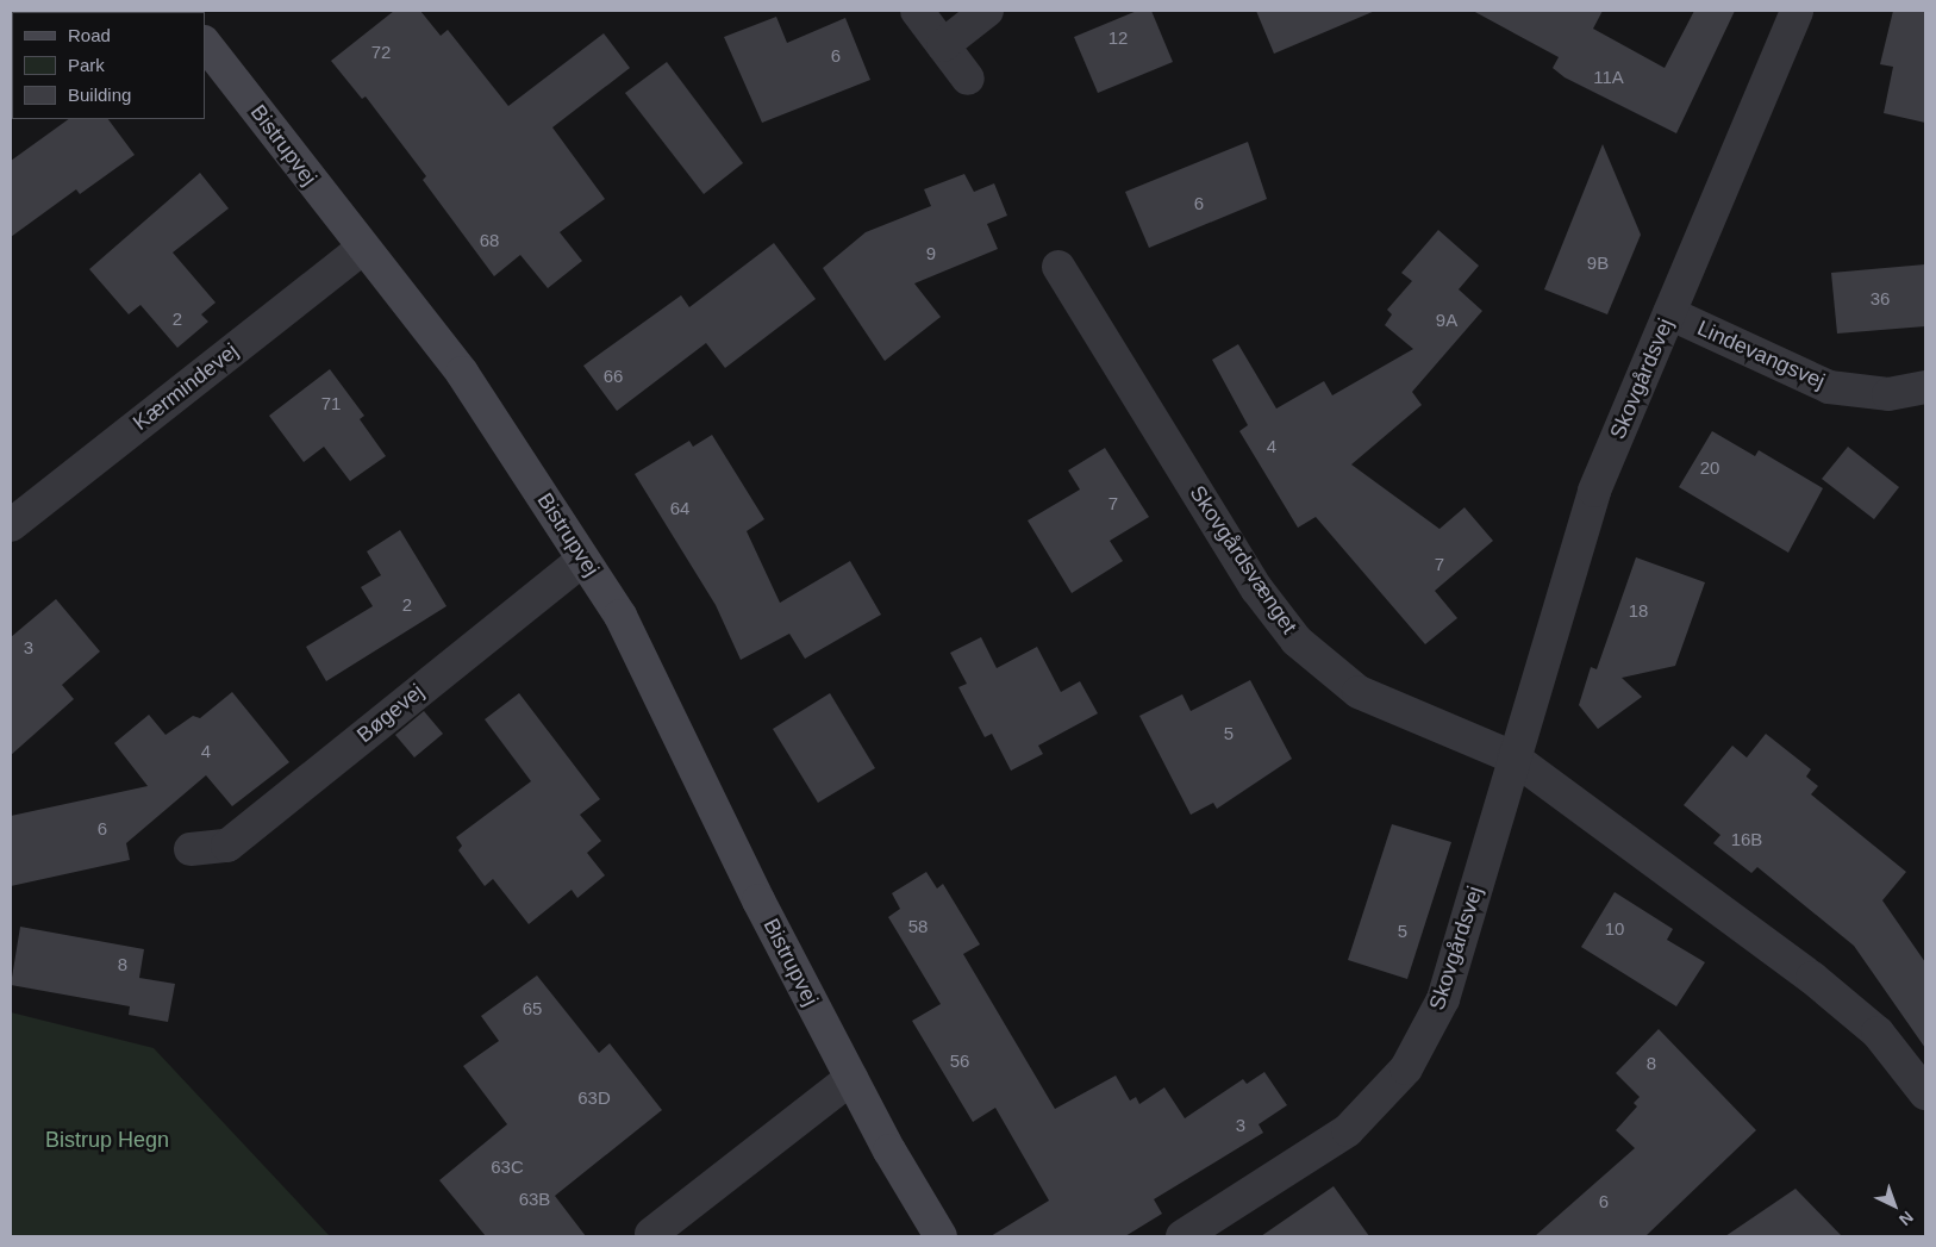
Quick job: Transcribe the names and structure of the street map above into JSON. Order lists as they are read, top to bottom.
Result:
{
  "streets": {
    "main road": ["Bistrupvej"],
    "street": [
      "Lindevangsvej",
      "Skovgårdsvej",
      "Kærmindevej",
      "Skovgårdsvænget",
      "Bøgevej"
    ]
  },
  "crossings": [
    ["Bistrupvej", "Kærmindevej"],
    ["Bistrupvej", "Bøgevej"],
    ["Lindevangsvej", "Skovgårdsvej"],
    ["Skovgårdsvej", "Skovgårdsvænget"]
  ],
  "parks": ["Bistrup Hegn"],
  "house_numbers": [
    "12",
    "72",
    "6",
    "11A",
    "6",
    "68",
    "9",
    "9B",
    "36",
    "2",
    "9A",
    "66",
    "71",
    "4",
    "20",
    "7",
    "64",
    "7",
    "2",
    "18",
    "3",
    "5",
    "4",
    "6",
    "16B",
    "58",
    "10",
    "5",
    "8",
    "65",
    "56",
    "8",
    "63D",
    "3",
    "63C",
    "63B",
    "6"
  ],
  "legend": ["Road", "Park", "Building"],
  "north": "bottom right"
}
